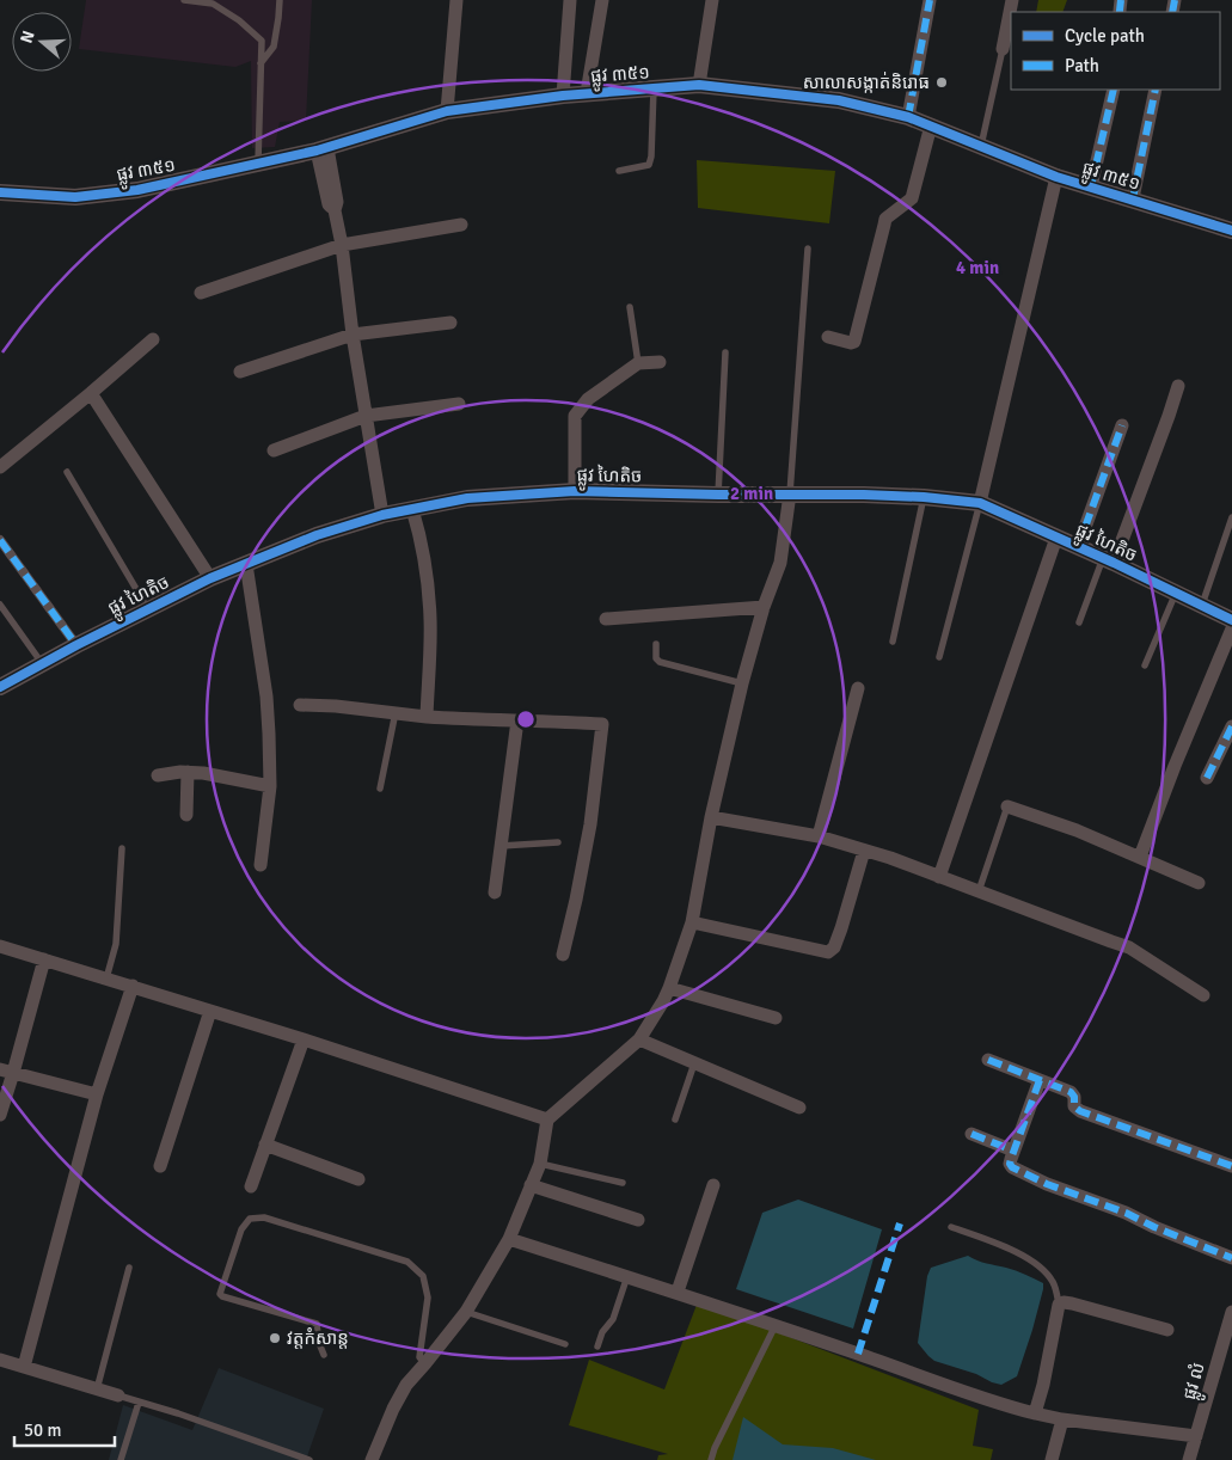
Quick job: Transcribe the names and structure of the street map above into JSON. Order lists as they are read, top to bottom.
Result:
{
  "streets": {
    "street": ["ផ្លូវ ៣៥១", "ផ្លូវ ហៃតិច", "ផ្លូវ លំ"]
  },
  "places": ["សាលាសង្កាត់និរោធ", "វត្តកំសាន្ត"],
  "legend": ["Cycle path", "Path"],
  "scale_bar": "50 m",
  "north": "left",
  "rings": ["4 min", "2 min"]
}
